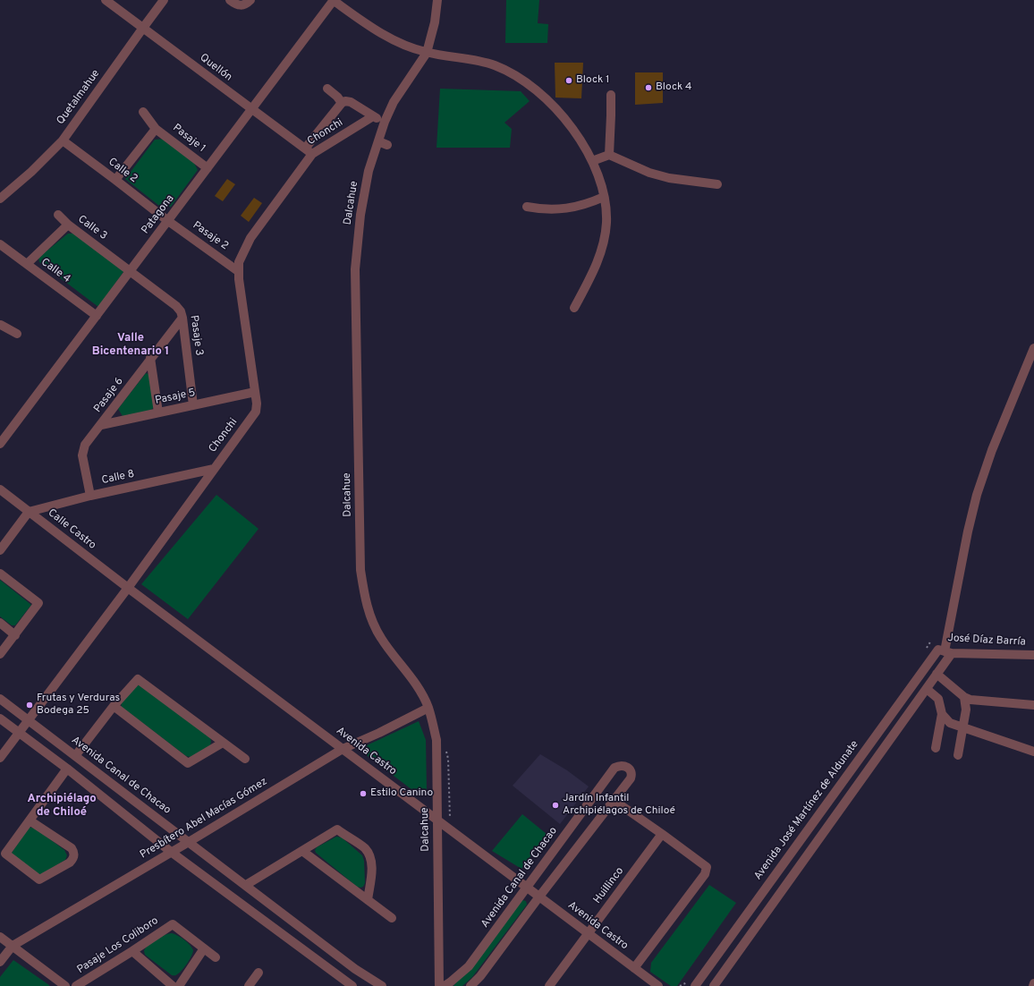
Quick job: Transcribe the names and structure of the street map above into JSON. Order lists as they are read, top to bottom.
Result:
{
  "streets": {
    "street": [
      "Quellón",
      "Quetalmahue",
      "Chonchi",
      "Pasaje 1",
      "Calle 2",
      "Dalcahue",
      "Patagona",
      "Calle 3",
      "Pasaje 2",
      "Calle 4",
      "Pasaje 3",
      "Pasaje 6",
      "Pasaje 5",
      "Calle 8",
      "Calle Castro",
      "José Díaz Barría",
      "Avenida Castro",
      "Avenida Canal de Chacao",
      "Avenida José Martínez de Aldunate",
      "Presbítero Abel Macías Gómez",
      "Huillinco",
      "Pasaje Los Coliboro"
    ]
  },
  "crossings": [
    ["Quellón", "Quetalmahue"],
    ["Quellón", "Chonchi"],
    ["Quellón", "Patagona"],
    ["Quetalmahue", "Calle 2"],
    ["Chonchi", "Pasaje 2"],
    ["Chonchi", "Pasaje 5"],
    ["Chonchi", "Calle 8"],
    ["Chonchi", "Calle Castro"],
    ["Chonchi", "Avenida Castro"],
    ["Chonchi", "Avenida Canal de Chacao"],
    ["Pasaje 1", "Calle 2"],
    ["Pasaje 1", "Patagona"],
    ["Calle 2", "Patagona"],
    ["Calle 2", "Pasaje 2"],
    ["Dalcahue", "Avenida Castro"],
    ["Dalcahue", "Presbítero Abel Macías Gómez"],
    ["Patagona", "Calle 3"],
    ["Patagona", "Pasaje 2"],
    ["Patagona", "Calle 4"],
    ["Patagona", "Pasaje 3"],
    ["Calle 3", "Calle 4"],
    ["Calle 3", "Pasaje 3"],
    ["Pasaje 3", "Pasaje 6"],
    ["Pasaje 3", "Pasaje 5"],
    ["Pasaje 6", "Pasaje 5"],
    ["Pasaje 6", "Calle 8"],
    ["Calle 8", "Calle Castro"],
    ["Calle Castro", "Avenida Castro"],
    ["José Díaz Barría", "Avenida José Martínez de Aldunate"],
    ["Avenida Castro", "Avenida Canal de Chacao"],
    ["Avenida Castro", "Presbítero Abel Macías Gómez"],
    ["Avenida Castro", "Huillinco"],
    ["Avenida Canal de Chacao", "Presbítero Abel Macías Gómez"]
  ],
  "districts": ["Valle Bicentenario 1", "Archipiélago de Chiloé"],
  "places": [
    "Block 1",
    "Block 4",
    "Frutas y Verduras Bodega 25",
    "Estilo Canino",
    "Jardín Infantil Archipiélagos de Chiloé"
  ]
}
